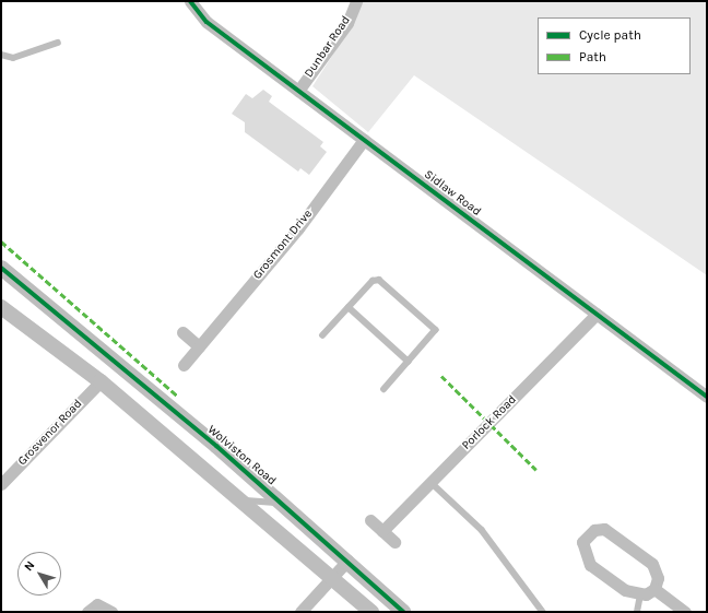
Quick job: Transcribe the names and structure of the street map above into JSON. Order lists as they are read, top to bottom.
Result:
{
  "streets": {
    "street": [
      "Dunbar Road",
      "Sidlaw Road",
      "Grosmont Drive",
      "Porlock Road",
      "Grosvenor Road",
      "Wolviston Road"
    ]
  },
  "crossings": [
    ["Dunbar Road", "Sidlaw Road"],
    ["Sidlaw Road", "Grosmont Drive"],
    ["Sidlaw Road", "Porlock Road"]
  ],
  "legend": ["Cycle path", "Path"],
  "north": "top left"
}
